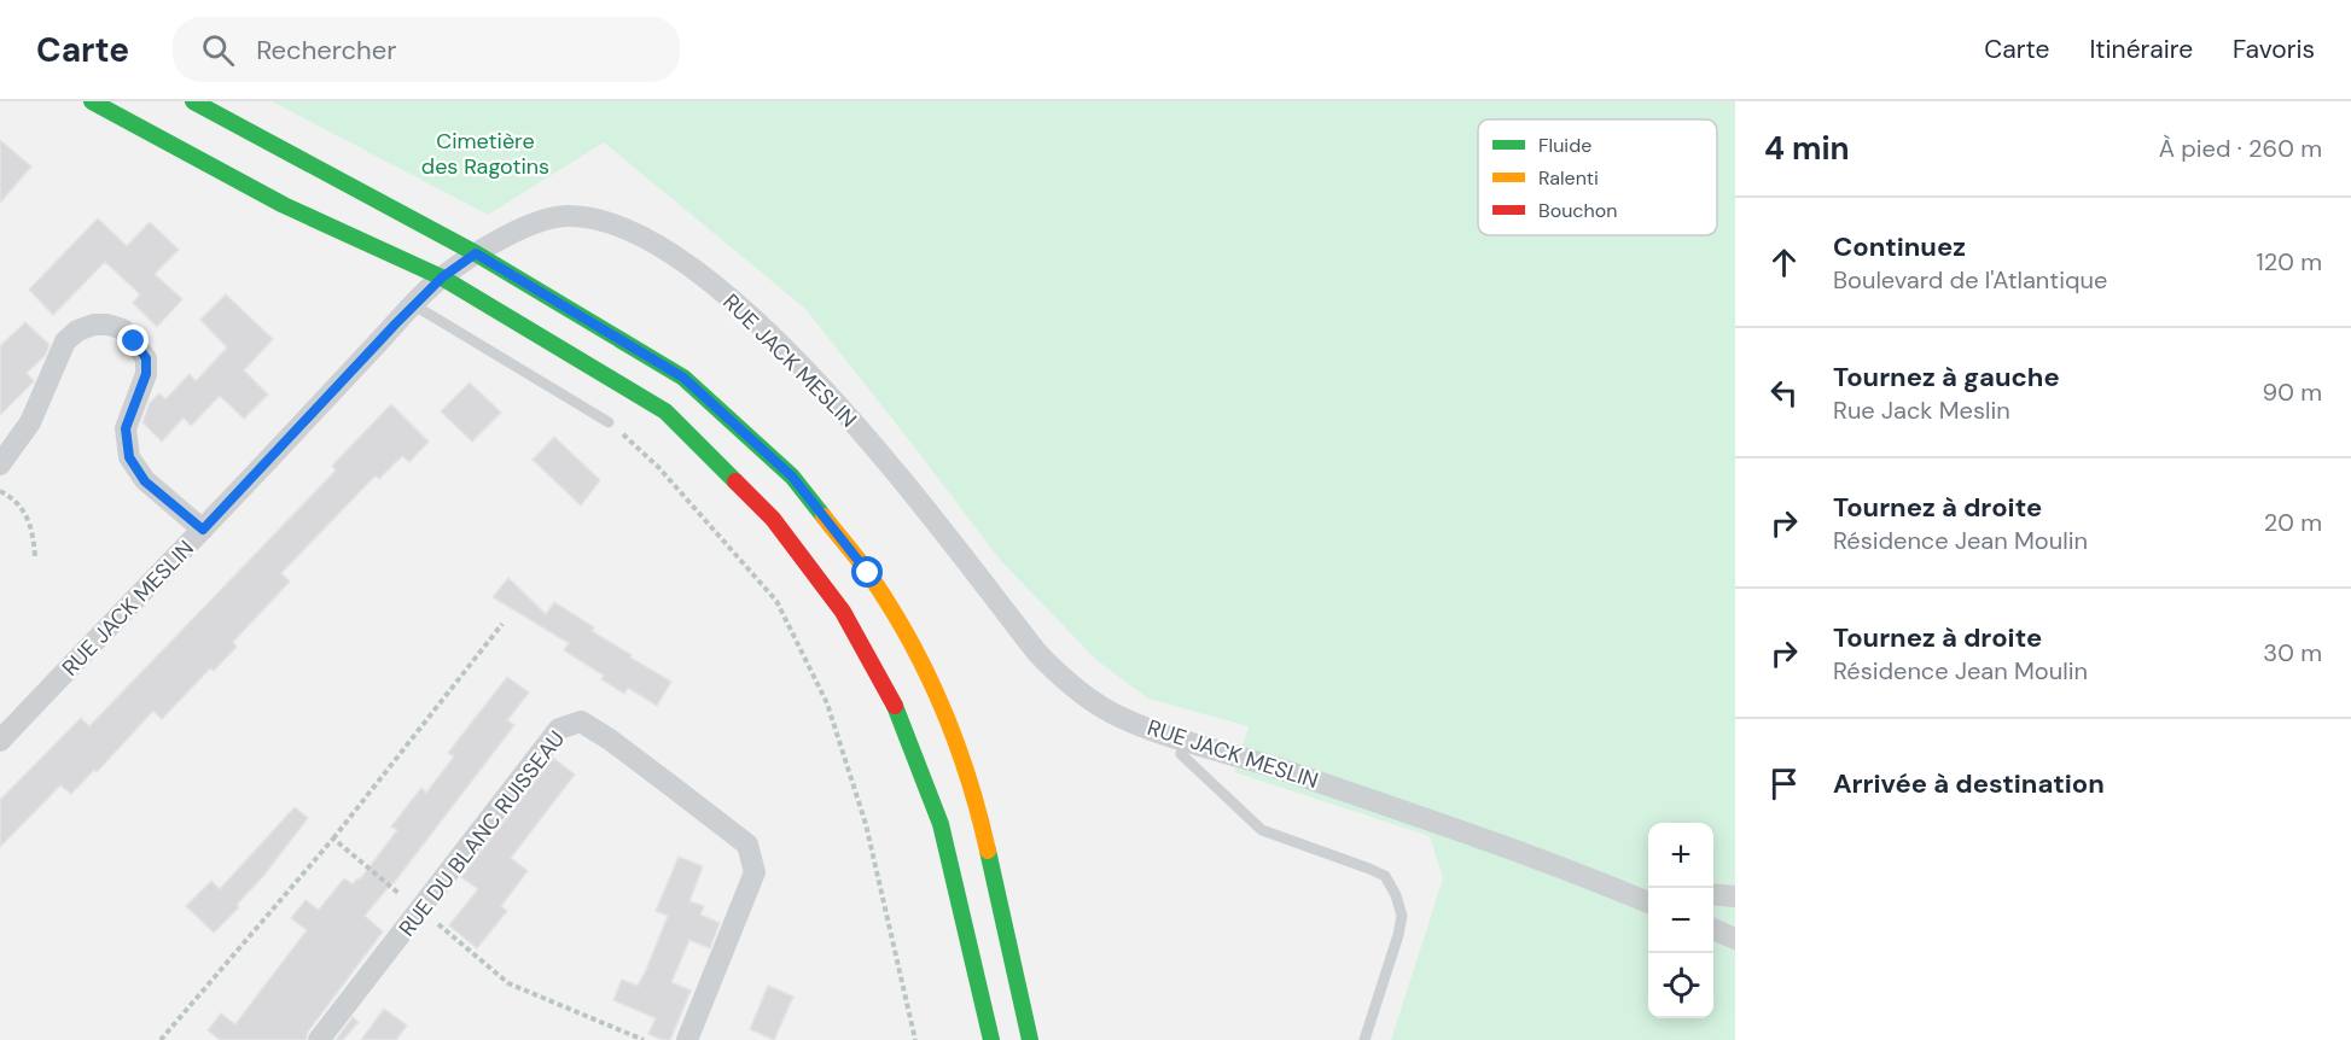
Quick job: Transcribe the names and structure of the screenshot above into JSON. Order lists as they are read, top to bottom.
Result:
{
  "streets": {
    "street": ["RUE JACK MESLIN", "RUE DU BLANC RUISSEAU"]
  },
  "parks": ["Cimetière des Ragotins"],
  "legend": ["Fluide", "Ralenti", "Bouchon"],
  "page": {
    "header": "Carte",
    "search": "Rechercher",
    "nav": ["Carte", "Itinéraire", "Favoris"],
    "heading": ["4 min", "À pied · 260 m"],
    "list": [
      ["Continuez", "Boulevard de l'Atlantique", "120 m"],
      ["Tournez à gauche", "Rue Jack Meslin", "90 m"],
      ["Tournez à droite", "Résidence Jean Moulin", "20 m"],
      ["Tournez à droite", "Résidence Jean Moulin", "30 m"],
      "Arrivée à destination"
    ],
    "map_buttons": ["+", "−"]
  }
}
